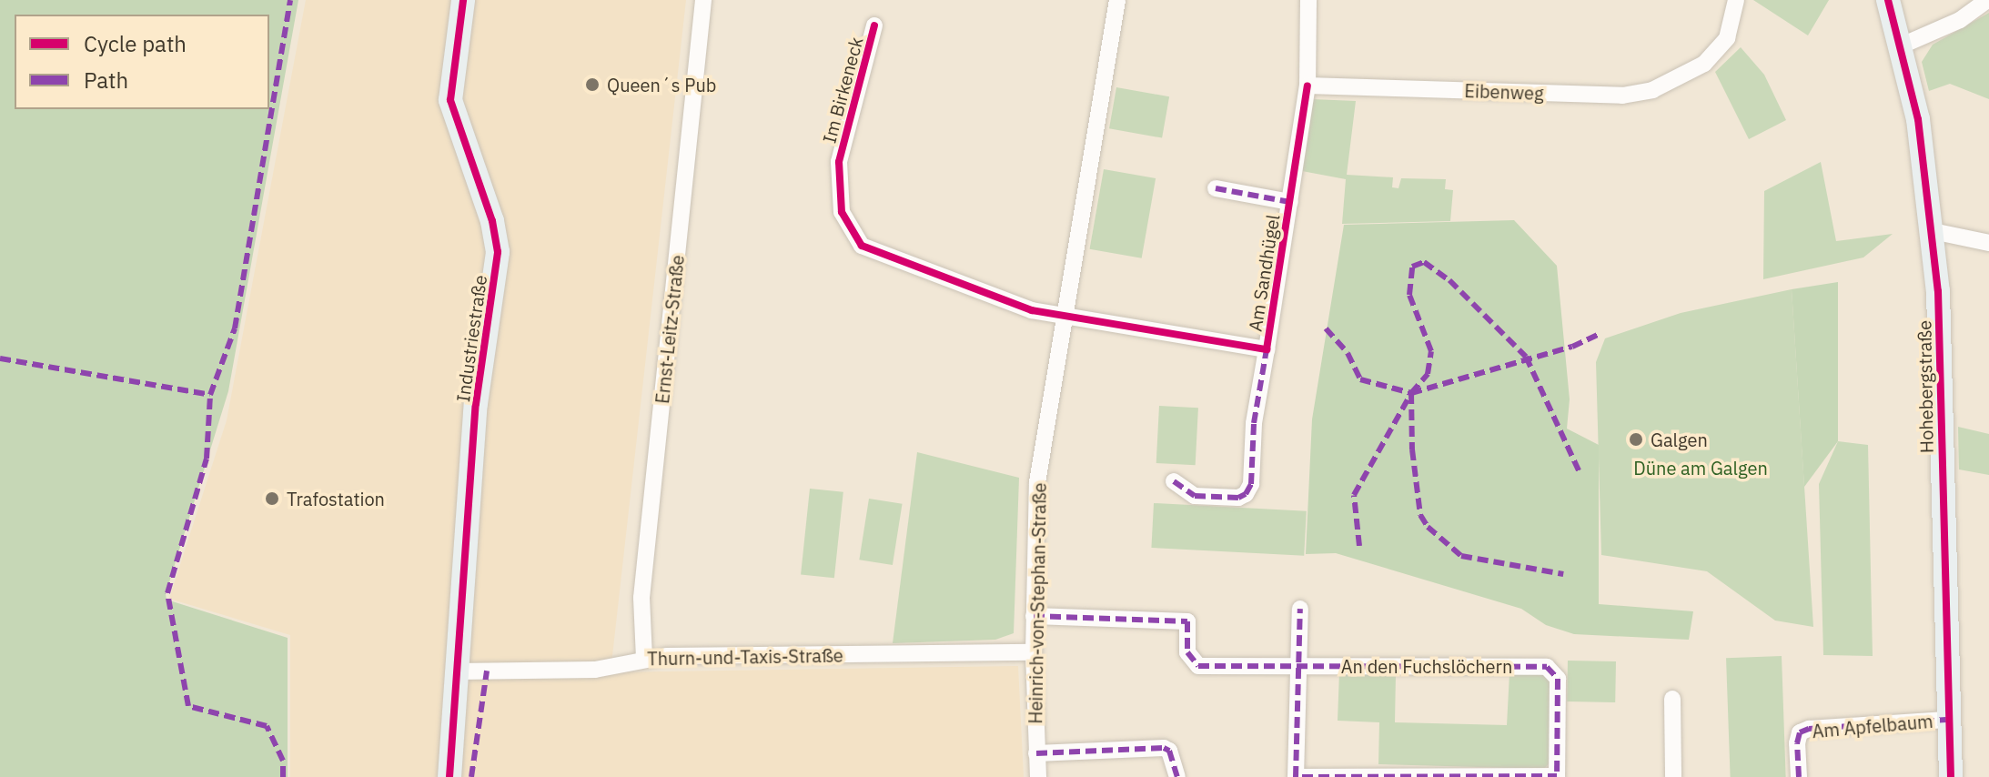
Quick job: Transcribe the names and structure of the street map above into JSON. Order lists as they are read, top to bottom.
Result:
{
  "streets": {
    "street": [
      "Im Birkeneck",
      "Eibenweg",
      "Am Sandhügel",
      "Ernst-Leitz-Straße",
      "Industriestraße",
      "Hohebergstraße",
      "Heinrich-von-Stephan-Straße",
      "Thurn-und-Taxis-Straße",
      "An den Fuchslöchern",
      "Am Apfelbaum"
    ]
  },
  "crossings": [
    ["Im Birkeneck", "Am Sandhügel"],
    ["Im Birkeneck", "Heinrich-von-Stephan-Straße"],
    ["Eibenweg", "Am Sandhügel"],
    ["Am Sandhügel", "Heinrich-von-Stephan-Straße"],
    ["Ernst-Leitz-Straße", "Thurn-und-Taxis-Straße"],
    ["Industriestraße", "Thurn-und-Taxis-Straße"],
    ["Hohebergstraße", "Am Apfelbaum"],
    ["Heinrich-von-Stephan-Straße", "Thurn-und-Taxis-Straße"],
    ["Heinrich-von-Stephan-Straße", "An den Fuchslöchern"]
  ],
  "parks": ["Düne am Galgen"],
  "places": ["Queen´s Pub", "Galgen", "Trafostation"],
  "legend": ["Cycle path", "Path"]
}
